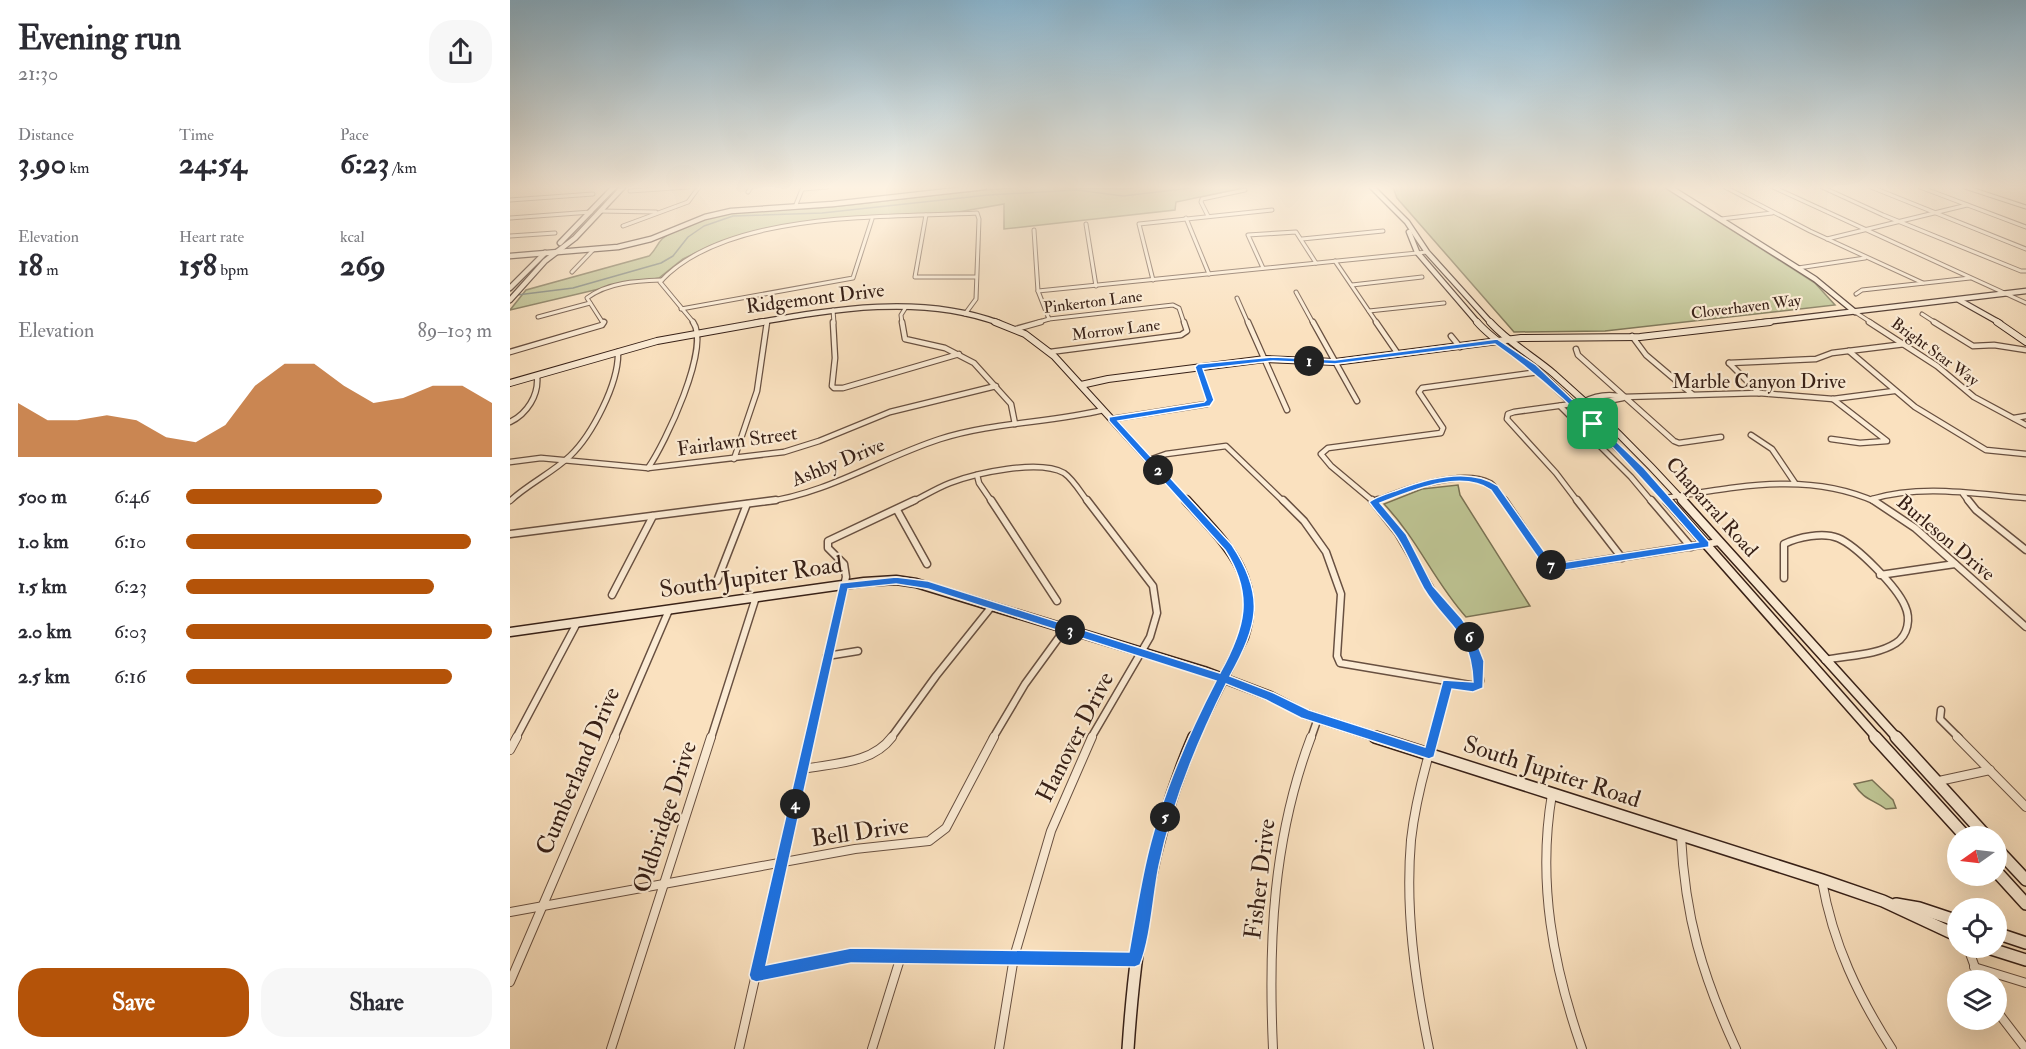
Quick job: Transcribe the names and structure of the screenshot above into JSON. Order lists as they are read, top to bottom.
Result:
{
  "streets": {
    "street": [
      "Ridgemont Drive",
      "Pinkerton Lane",
      "Cloverhaven Way",
      "Morrow Lane",
      "Bright Star Way",
      "Marble Canyon Drive",
      "Fairlawn Street",
      "Ashby Drive",
      "Chaparral Road",
      "Burleson Drive",
      "South Jupiter Road",
      "Hanover Drive",
      "Cumberland Drive",
      "Oldbridge Drive",
      "Bell Drive",
      "Fisher Drive"
    ]
  },
  "crossings": [
    ["Ridgemont Drive", "Pinkerton Lane"],
    ["Ridgemont Drive", "Cloverhaven Way"],
    ["Ridgemont Drive", "Morrow Lane"],
    ["Ridgemont Drive", "Ashby Drive"],
    ["Ridgemont Drive", "South Jupiter Road"],
    ["Pinkerton Lane", "Morrow Lane"],
    ["Cloverhaven Way", "Bright Star Way"],
    ["Cloverhaven Way", "Chaparral Road"],
    ["Marble Canyon Drive", "Chaparral Road"],
    ["Chaparral Road", "Burleson Drive"],
    ["South Jupiter Road", "Hanover Drive"],
    ["South Jupiter Road", "Cumberland Drive"],
    ["South Jupiter Road", "Oldbridge Drive"],
    ["South Jupiter Road", "Bell Drive"],
    ["South Jupiter Road", "Fisher Drive"],
    ["Cumberland Drive", "Bell Drive"],
    ["Oldbridge Drive", "Bell Drive"]
  ],
  "north": "left",
  "page": {
    "heading": ["Evening run", "21:30"],
    "stats": [
      ["Distance", "3.90 km"],
      ["Time", "24:54"],
      ["Pace", "6:23 /km"],
      ["Elevation", "18 m"],
      ["Heart rate", "158 bpm"],
      ["kcal", "269"]
    ],
    "chart": ["Elevation", "89–103 m"],
    "pins": [
      "1",
      "2",
      "7",
      "3",
      "6",
      "4",
      "5"
    ],
    "list": [
      {
        "name": "500 m",
        "note": "6:46"
      },
      {
        "name": "1.0 km",
        "note": "6:10"
      },
      {
        "name": "1.5 km",
        "note": "6:23"
      },
      {
        "name": "2.0 km",
        "note": "6:03"
      },
      {
        "name": "2.5 km",
        "note": "6:16"
      }
    ],
    "buttons": ["Save", "Share"]
  }
}
